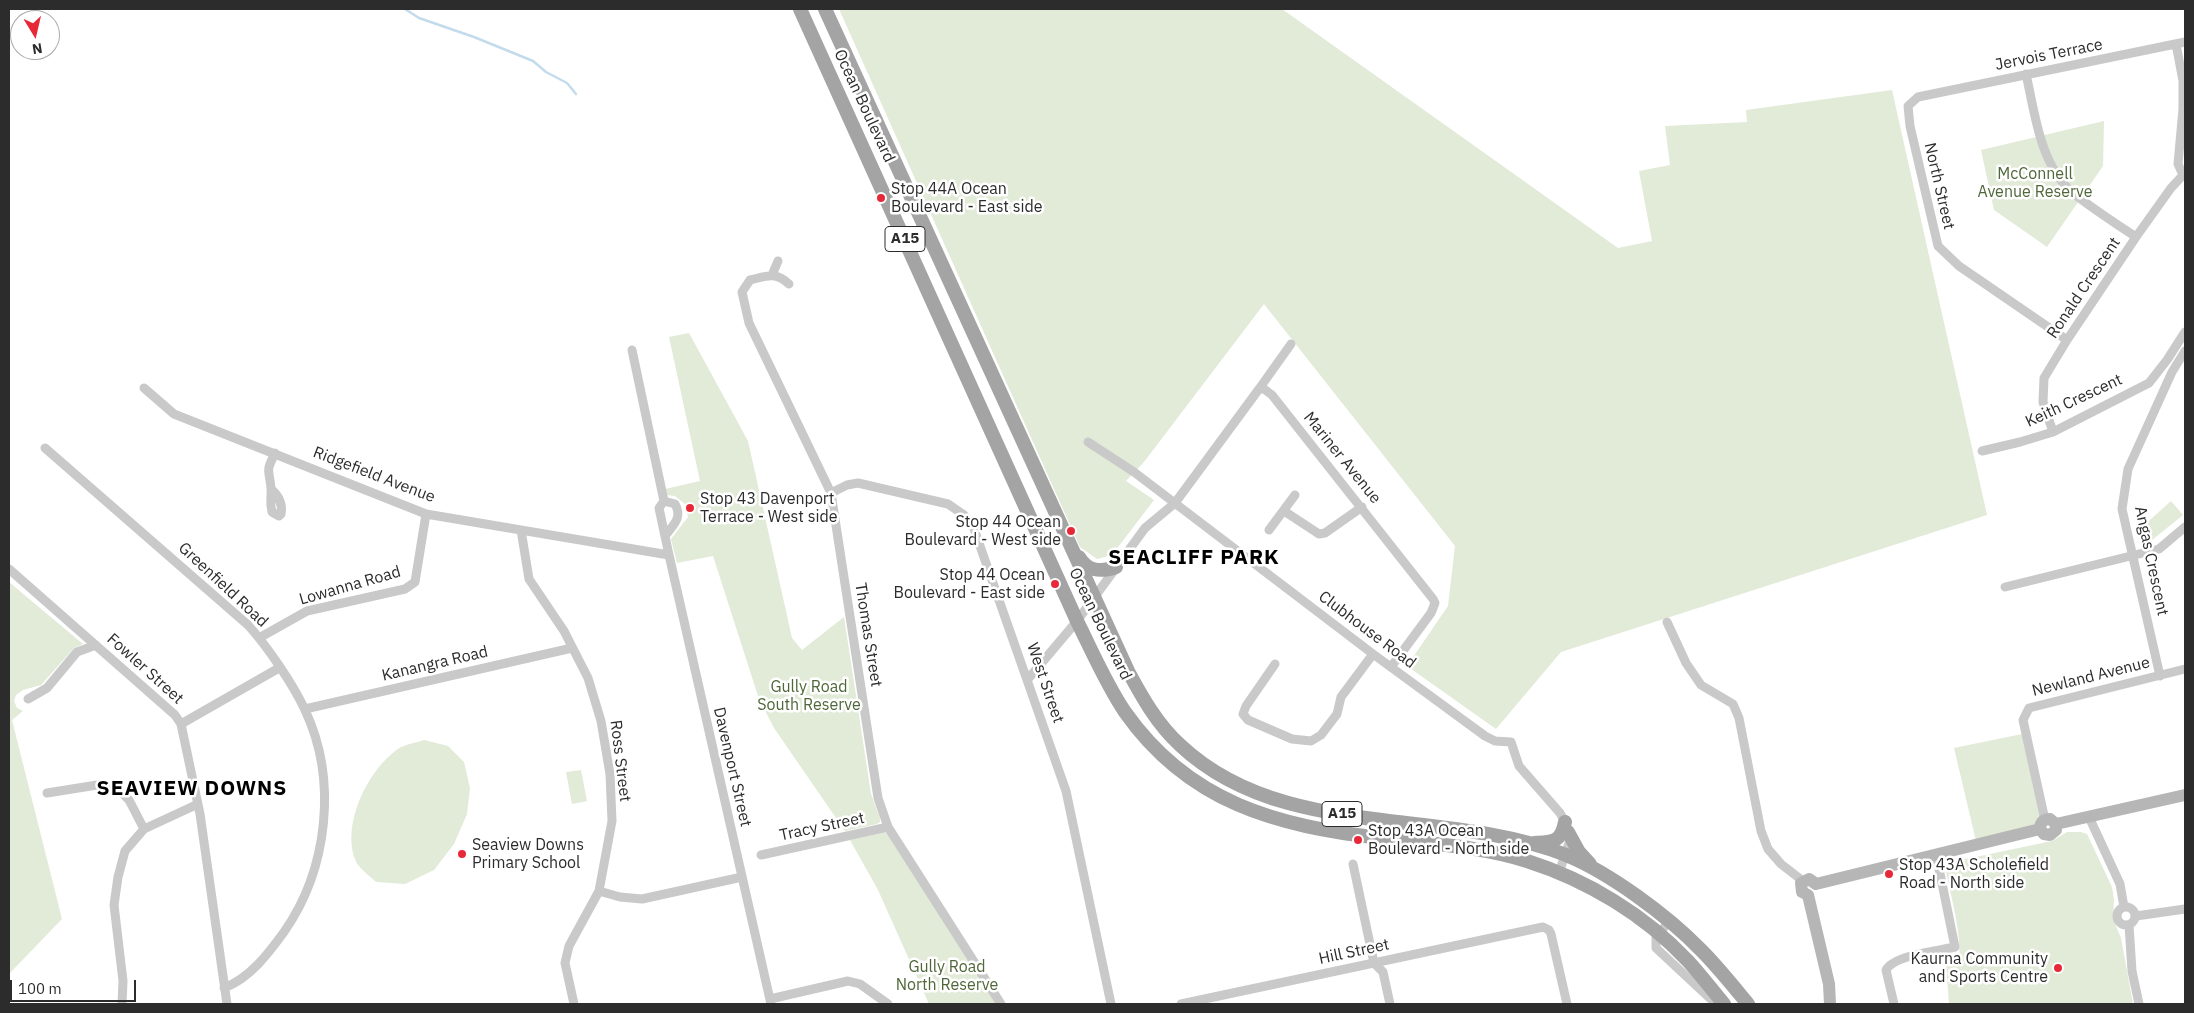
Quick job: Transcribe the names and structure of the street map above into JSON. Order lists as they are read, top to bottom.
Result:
{
  "streets": {
    "main road": ["Ocean Boulevard", "A15"],
    "street": [
      "Jervois Terrace",
      "North Street",
      "Ronald Crescent",
      "Keith Crescent",
      "Mariner Avenue",
      "Ridgefield Avenue",
      "Angas Crescent",
      "Greenfield Road",
      "Lowanna Road",
      "Clubhouse Road",
      "Thomas Street",
      "Kanangra Road",
      "Fowler Street",
      "Newland Avenue",
      "West Street",
      "Ross Street",
      "Davenport Street",
      "Tracy Street",
      "Hill Street"
    ]
  },
  "crossings": [
    ["Jervois Terrace", "North Street"],
    ["North Street", "Ronald Crescent"],
    ["Ronald Crescent", "Keith Crescent"],
    ["Mariner Avenue", "Clubhouse Road"],
    ["Ridgefield Avenue", "Lowanna Road"],
    ["Ridgefield Avenue", "Ross Street"],
    ["Ridgefield Avenue", "Davenport Street"],
    ["Angas Crescent", "Newland Avenue"],
    ["Greenfield Road", "Lowanna Road"],
    ["Greenfield Road", "Kanangra Road"],
    ["Greenfield Road", "Fowler Street"],
    ["Thomas Street", "West Street"],
    ["Thomas Street", "Tracy Street"],
    ["Kanangra Road", "Ross Street"]
  ],
  "districts": ["SEACLIFF PARK", "SEAVIEW DOWNS"],
  "parks": ["McConnell Avenue Reserve", "Gully Road South Reserve", "Gully Road North Reserve"],
  "places": [
    "Stop 44A Ocean Boulevard - East side",
    "Stop 43 Davenport Terrace - West side",
    "Stop 44 Ocean Boulevard - West side",
    "Stop 44 Ocean Boulevard - East side",
    "Stop 43A Ocean Boulevard - North side",
    "Seaview Downs Primary School",
    "Stop 43A Scholefield Road - North side",
    "Kaurna Community and Sports Centre"
  ],
  "scale_bar": "100 m",
  "north": "bottom"
}
